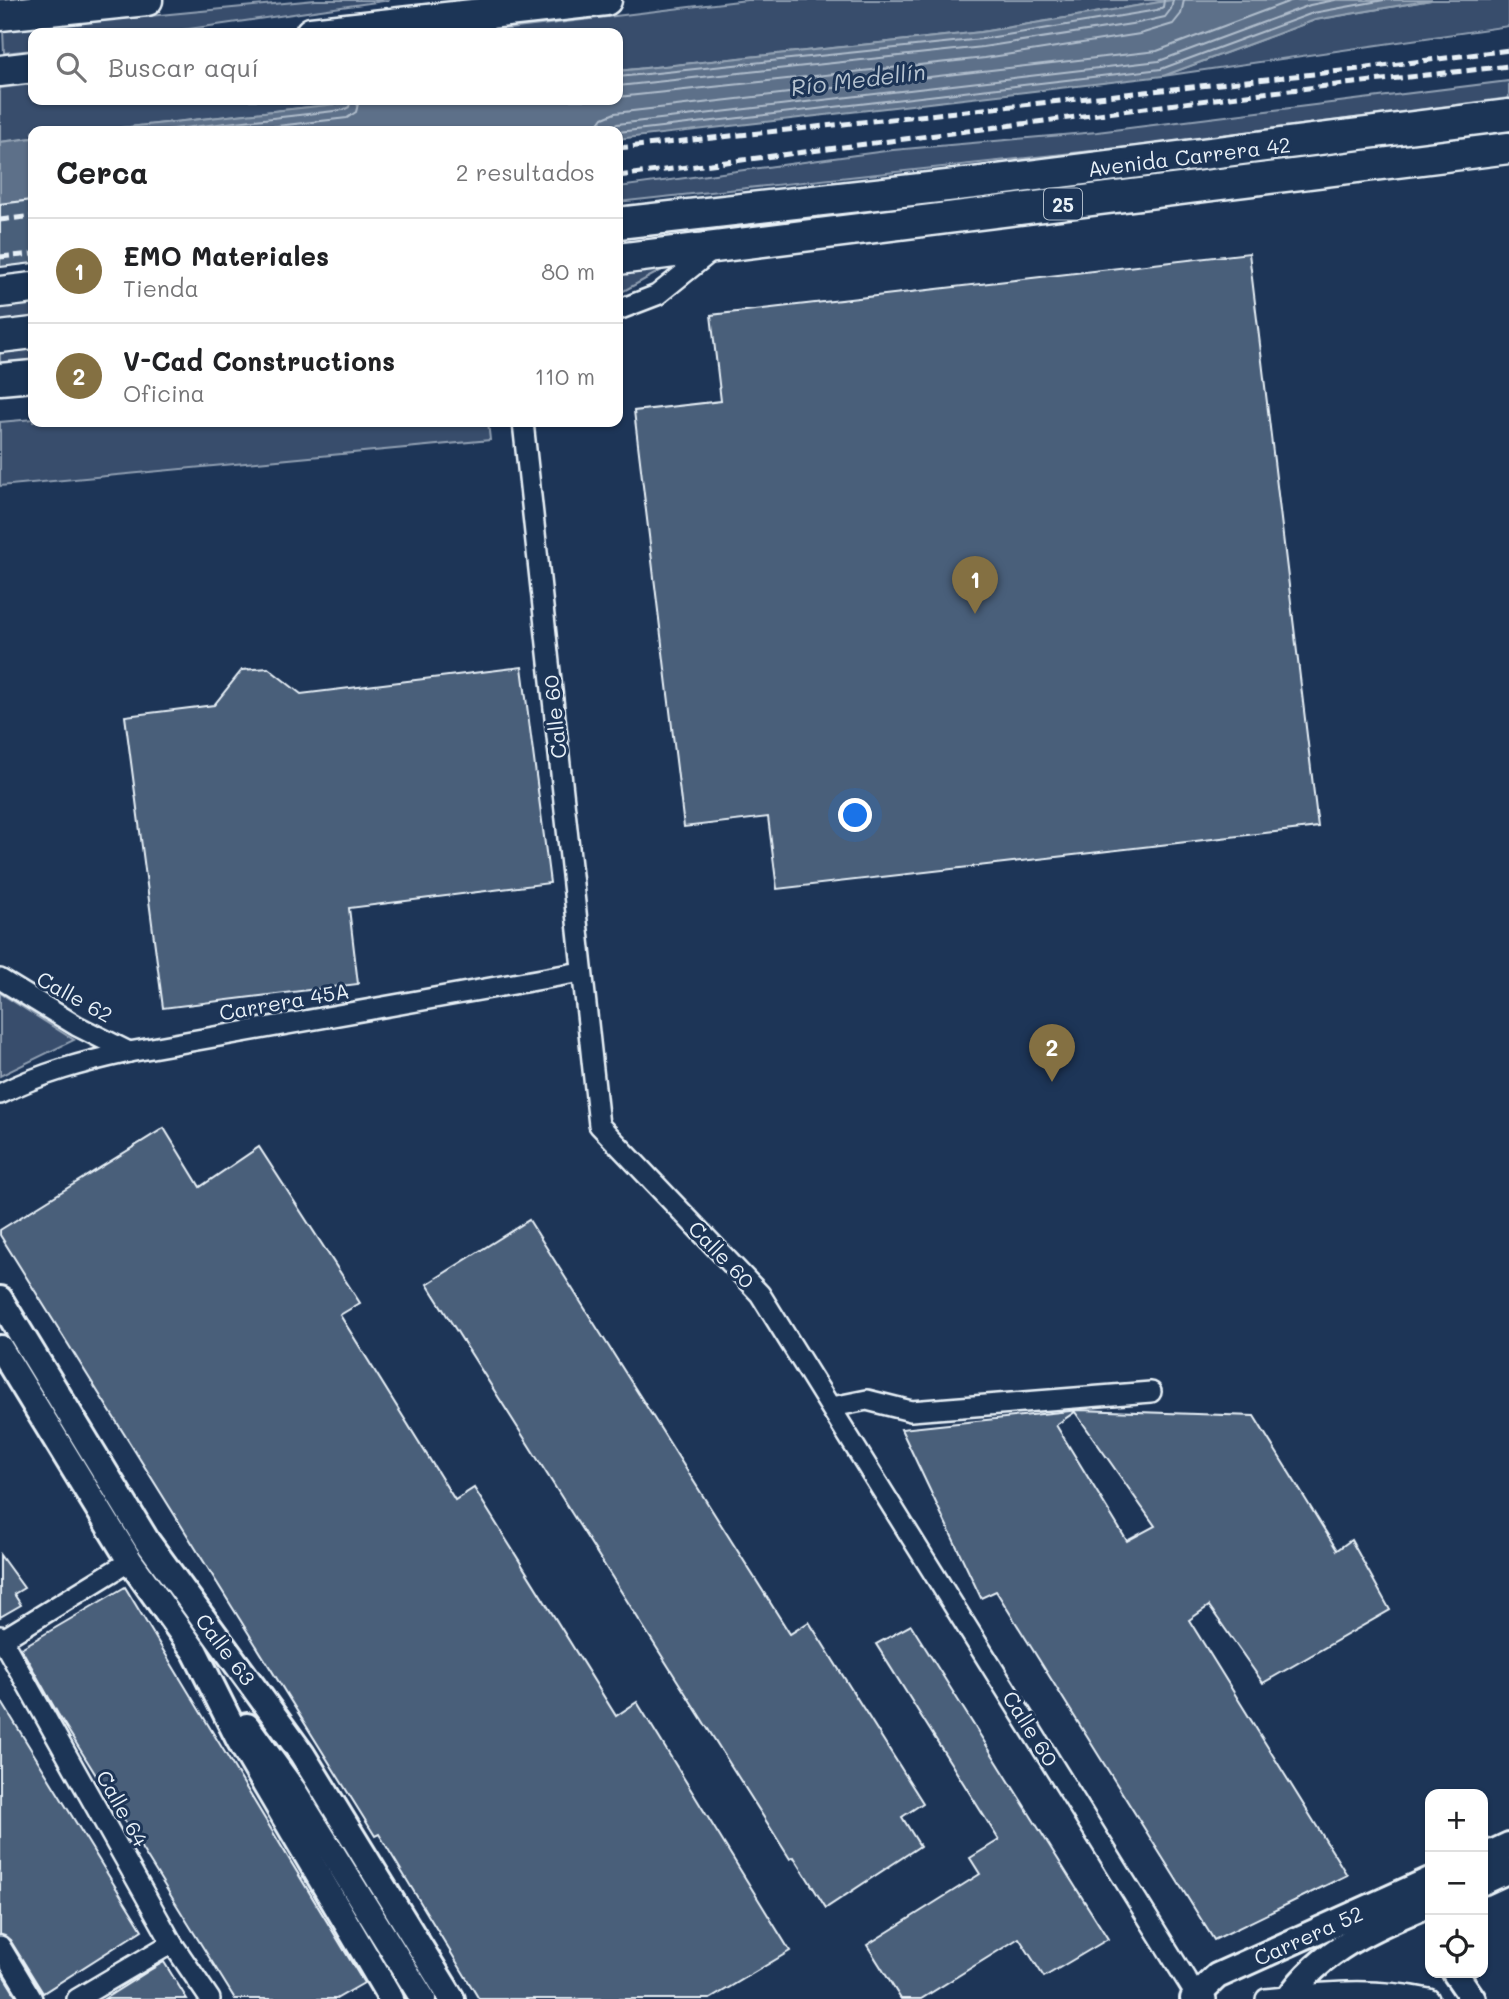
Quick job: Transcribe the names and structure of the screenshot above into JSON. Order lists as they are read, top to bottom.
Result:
{
  "streets": {
    "highway": ["Avenida Carrera 42", "25"],
    "main road": ["Calle 63", "Carrera 52"],
    "street": [
      "Calle 60",
      "Calle 62",
      "Carrera 45A",
      "Calle 64"
    ]
  },
  "crossings": [
    ["Calle 60", "Carrera 45A"],
    ["Calle 60", "Carrera 52"],
    ["Calle 62", "Carrera 45A"]
  ],
  "water": ["Río Medellín"],
  "page": {
    "search": "Buscar aquí",
    "heading": ["Cerca", "2 resultados"],
    "list": [
      {
        "mark": "1",
        "name": "EMO Materiales",
        "note": "Tienda",
        "value": "80 m"
      },
      {
        "mark": "2",
        "name": "V-Cad Constructions",
        "note": "Oficina",
        "value": "110 m"
      }
    ],
    "pins": ["1", "2"],
    "map_buttons": ["+", "−"]
  }
}
